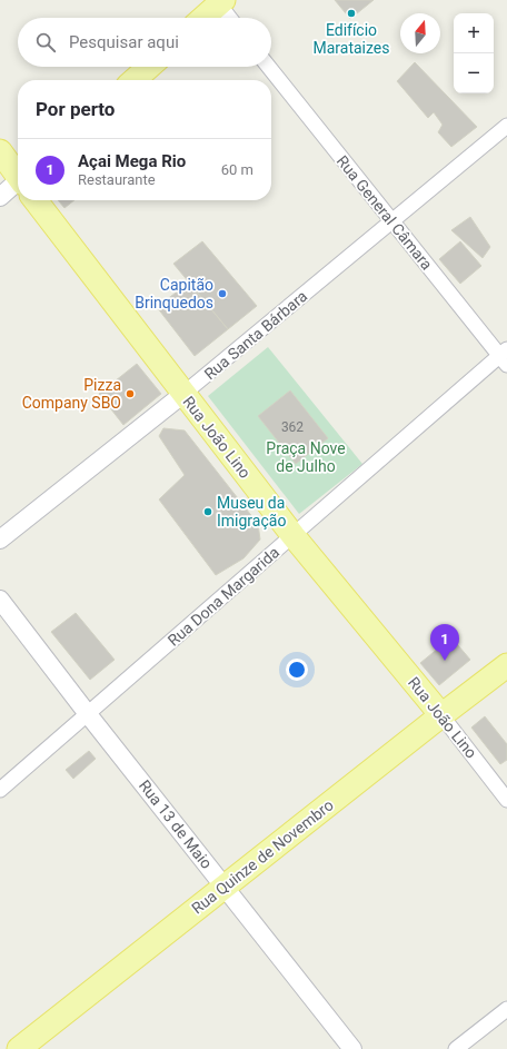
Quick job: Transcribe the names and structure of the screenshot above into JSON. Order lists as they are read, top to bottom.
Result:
{
  "streets": {
    "main road": ["Rua João Lino", "Rua Quinze de Novembro"],
    "street": [
      "Rua General Câmara",
      "Rua Santa Bárbara",
      "Rua Dona Margarida",
      "Rua 13 de Maio"
    ]
  },
  "crossings": [
    ["Rua General Câmara", "Rua Santa Bárbara"],
    ["Rua General Câmara", "Rua Dona Margarida"],
    ["Rua Santa Bárbara", "Rua João Lino"],
    ["Rua João Lino", "Rua Dona Margarida"],
    ["Rua João Lino", "Rua Quinze de Novembro"],
    ["Rua Dona Margarida", "Rua 13 de Maio"],
    ["Rua 13 de Maio", "Rua Quinze de Novembro"]
  ],
  "parks": ["Praça Nove de Julho"],
  "places": [
    "Edifício Marataizes",
    "Capitão Brinquedos",
    "Pizza Company SBO",
    "Museu da Imigração"
  ],
  "house_numbers": ["362"],
  "north": "top",
  "page": {
    "map_buttons": ["+", "−"],
    "search": "Pesquisar aqui",
    "heading": "Por perto",
    "list": [
      {
        "mark": "1",
        "name": "Açai Mega Rio",
        "note": "Restaurante",
        "value": "60 m"
      }
    ],
    "pins": "1"
  }
}
